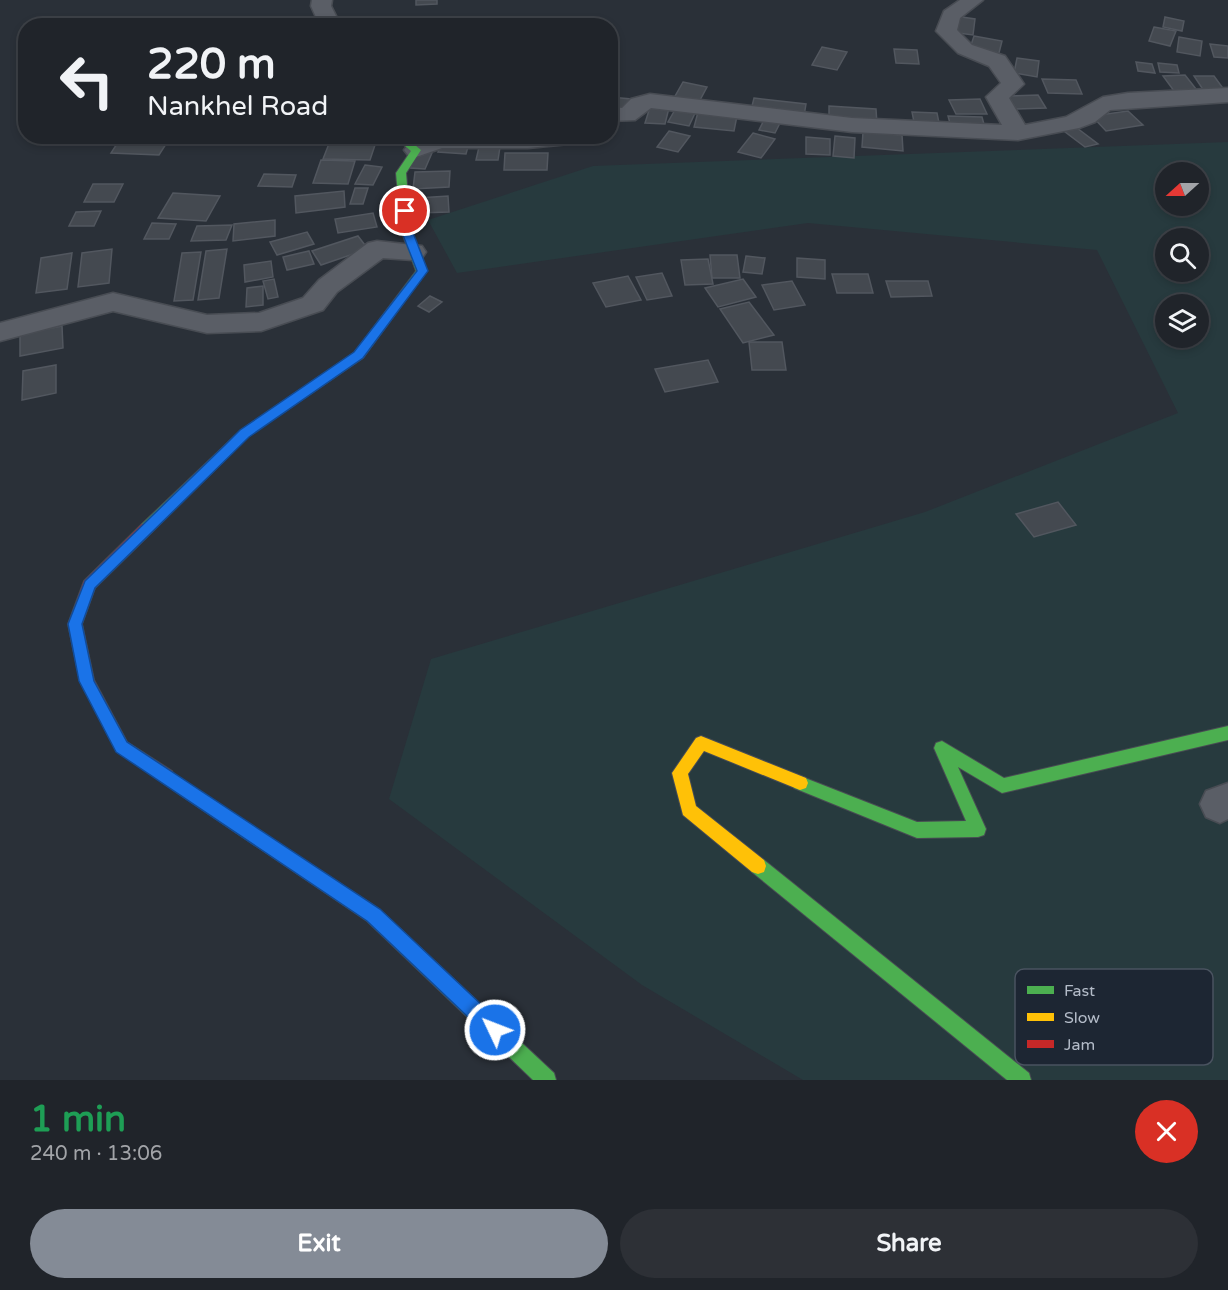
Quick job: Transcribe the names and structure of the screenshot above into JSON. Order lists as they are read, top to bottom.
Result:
{
  "legend": ["Fast", "Slow", "Jam"],
  "north": "left",
  "page": {
    "turn": ["220 m", "Nankhel Road"],
    "heading": ["1 min", "240 m · 13:06"],
    "buttons": ["Exit", "Share"]
  }
}
